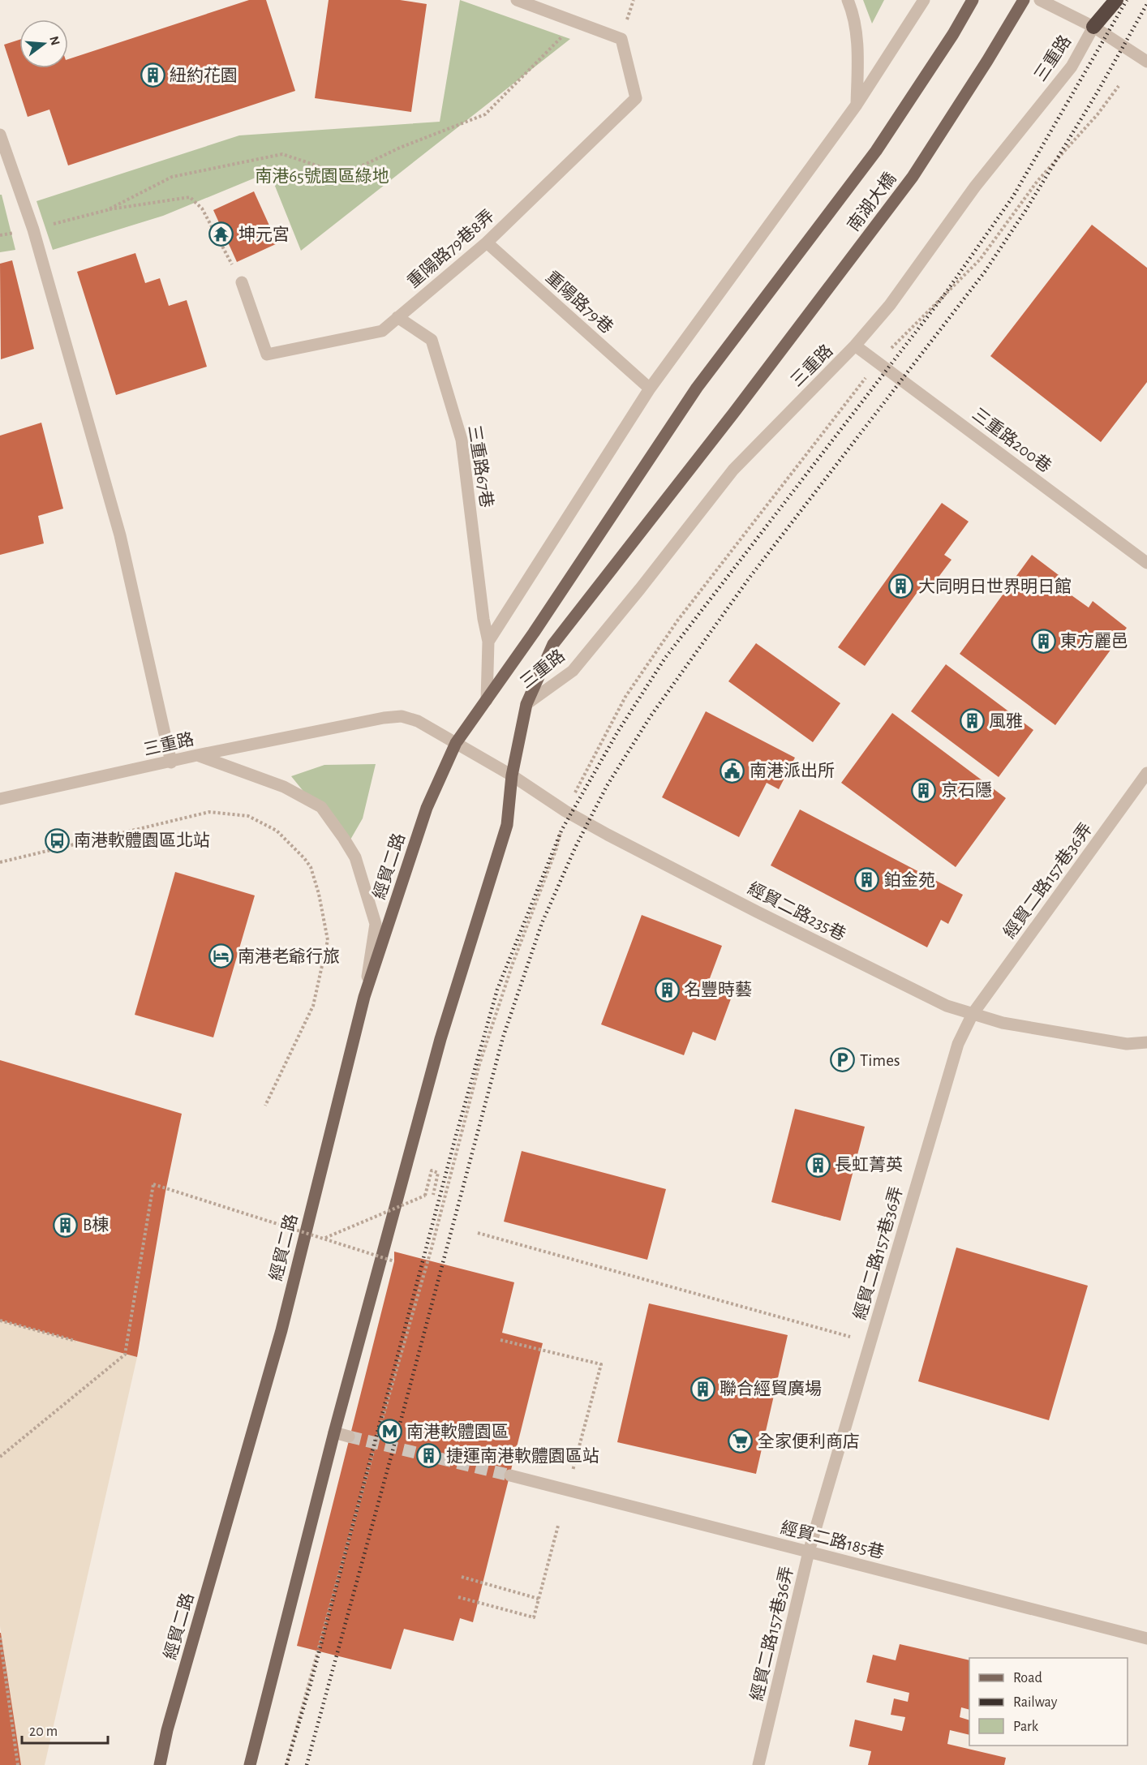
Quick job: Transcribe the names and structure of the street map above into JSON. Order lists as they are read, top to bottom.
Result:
{
  "streets": {
    "main road": ["南湖大橋", "經貿二路"],
    "street": [
      "三重路",
      "重陽路79巷8弄",
      "重陽路79巷",
      "三重路200巷",
      "三重路67巷",
      "經貿二路157巷36弄",
      "經貿二路235巷",
      "經貿二路185巷"
    ]
  },
  "crossings": [
    ["三重路", "南湖大橋"],
    ["三重路", "三重路200巷"],
    ["三重路", "經貿二路"],
    ["三重路", "經貿二路235巷"],
    ["南湖大橋", "經貿二路"],
    ["南湖大橋", "經貿二路235巷"],
    ["重陽路79巷8弄", "重陽路79巷"],
    ["重陽路79巷8弄", "三重路67巷"],
    ["經貿二路", "經貿二路235巷"],
    ["經貿二路157巷36弄", "經貿二路235巷"],
    ["經貿二路157巷36弄", "經貿二路185巷"]
  ],
  "parks": ["南港65號園區綠地"],
  "places": {
    "building": [
      "紐約花園",
      "大同明日世界明日館",
      "東方麗邑",
      "風雅",
      "京石隱",
      "鉑金苑",
      "名豐時藝",
      "長虹菁英",
      "B棟",
      "聯合經貿廣場",
      "捷運南港軟體園區站"
    ],
    "temple": ["坤元宮"],
    "public building": ["南港派出所"],
    "bus stop": ["南港軟體園區北站"],
    "hotel": ["南港老爺行旅"],
    "parking": ["Times"],
    "metro station": ["南港軟體園區"],
    "supermarket": ["全家便利商店"]
  },
  "legend": ["Road", "Railway", "Park"],
  "scale_bar": "20 m",
  "north": "right"
}
